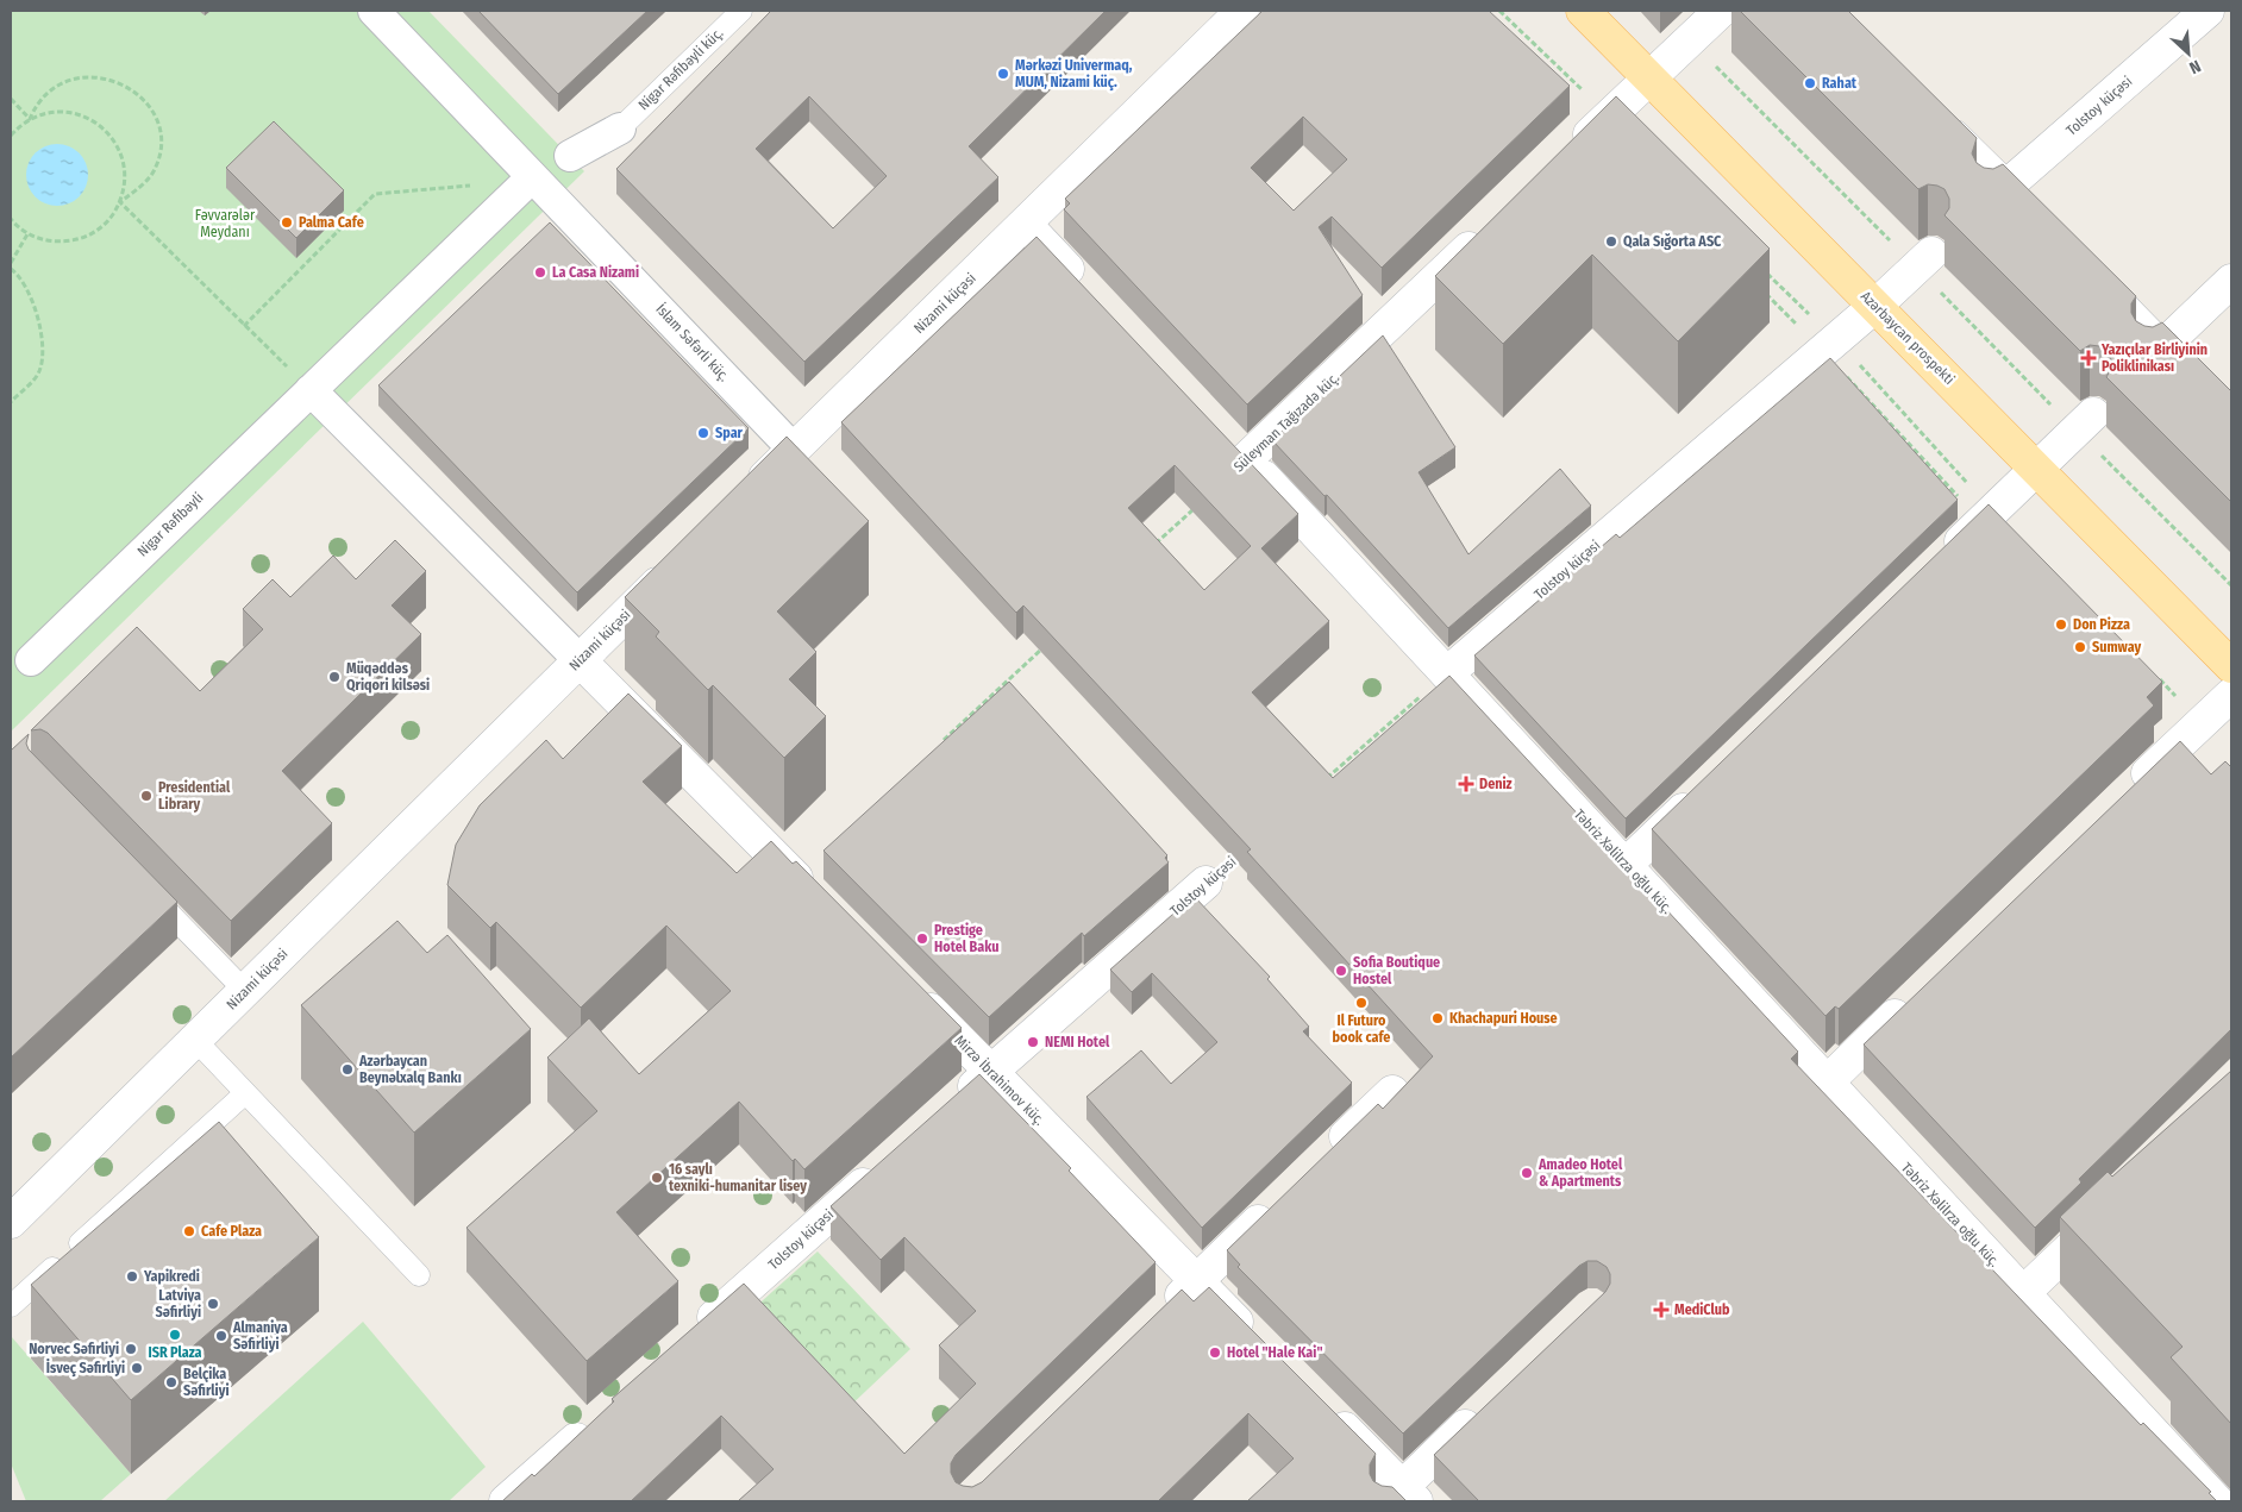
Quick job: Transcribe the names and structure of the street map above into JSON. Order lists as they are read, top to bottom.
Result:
{
  "streets": {
    "main road": ["Azərbaycan prospekti"],
    "street": [
      "Tolstoy küçəsi",
      "Nizami küçəsi",
      "İslam Səfərli küç.",
      "Süleyman Tağızadə küç.",
      "Nigar Rəfibəyli",
      "Təbriz Xəlilrza oğlu küç.",
      "Mirzə İbrahimov küç."
    ],
    "lane": ["Nigar Rəfibəyli küç."]
  },
  "crossings": [
    ["Tolstoy küçəsi", "Azərbaycan prospekti"],
    ["Tolstoy küçəsi", "Təbriz Xəlilrza oğlu küç."],
    ["Tolstoy küçəsi", "Mirzə İbrahimov küç."],
    ["Nizami küçəsi", "İslam Səfərli küç."],
    ["İslam Səfərli küç.", "Nigar Rəfibəyli"],
    ["Süleyman Tağızadə küç.", "Təbriz Xəlilrza oğlu küç."]
  ],
  "parks": ["Fəvvarələr Meydanı"],
  "places": {
    "other": [
      "Mərkəzi Univermaq, MUM, Nizami küç.",
      "Rahat",
      "Palma Cafe",
      "Qala Sığorta ASC",
      "La Casa Nizami",
      "Spar",
      "Don Pizza",
      "Sumway",
      "Müqəddəs Qriqori kilsəsi",
      "Presidential Library",
      "Prestige Hotel Baku",
      "Sofia Boutique Hostel",
      "Il Futuro book cafe",
      "Khachapuri House",
      "NEMI Hotel",
      "Azərbaycan Beynəlxalq Bankı",
      "Amadeo Hotel & Apartments",
      "16 saylı texniki-humanitar lisey",
      "Cafe Plaza",
      "Yapikredi",
      "Latviya Səfirliyi",
      "ISR Plaza",
      "Almaniya Səfirliyi",
      "Norvec Səfirliyi",
      "Hotel \"Hale Kai\"",
      "İsveç Səfirliyi",
      "Belçika Səfirliyi"
    ],
    "health": ["Yazıçılar Birliyinin Poliklinikası", "Deniz", "MediClub"]
  },
  "north": "bottom right"
}
